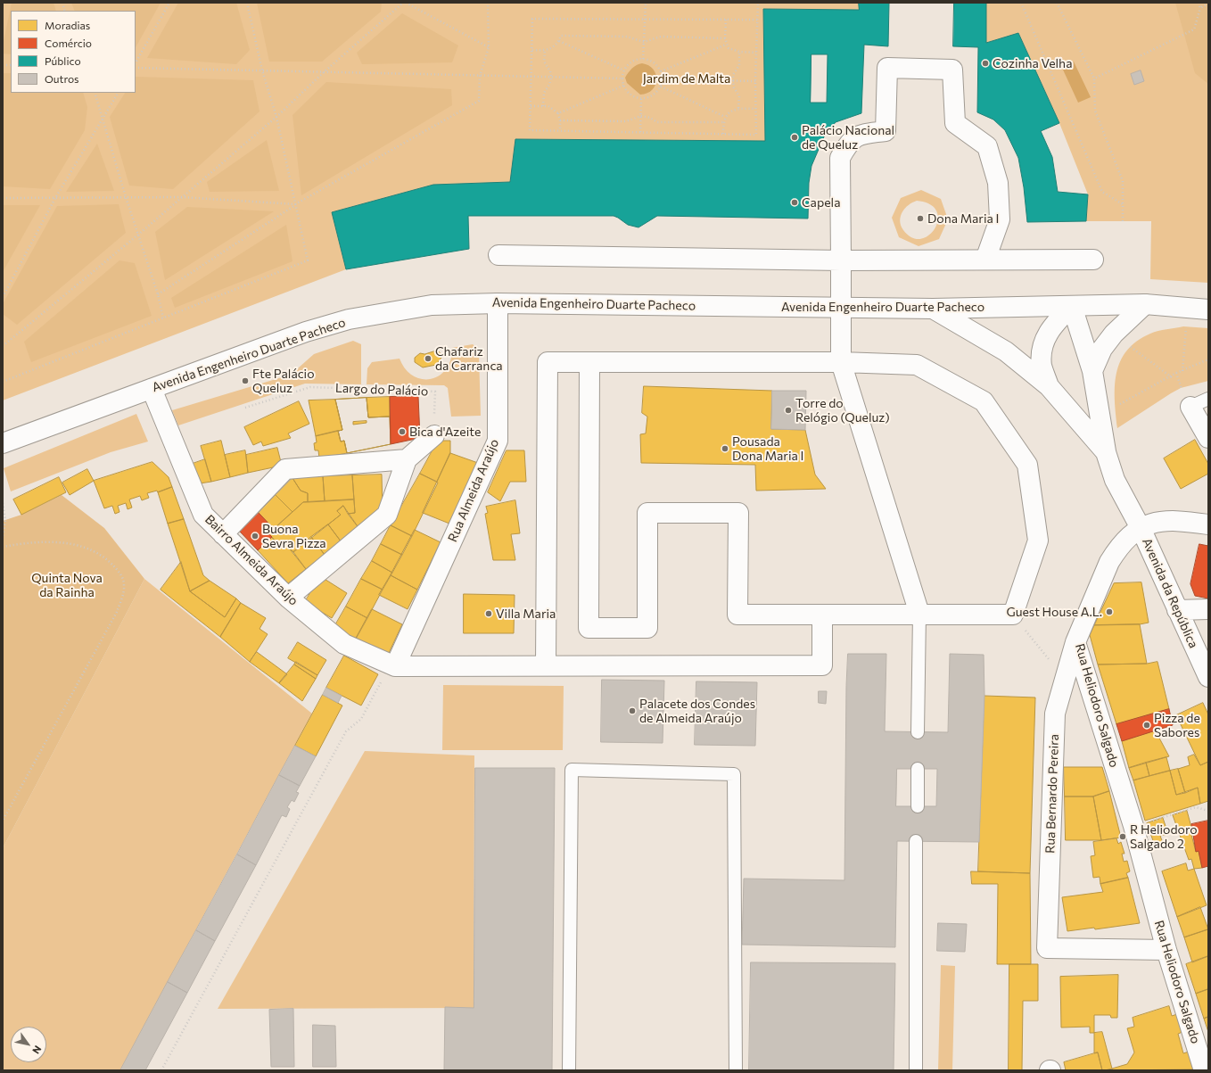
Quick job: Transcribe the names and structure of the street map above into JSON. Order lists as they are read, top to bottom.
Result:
{
  "streets": {
    "street": [
      "Avenida Engenheiro Duarte Pacheco",
      "Rua Almeida Araújo",
      "Bairro Almeida Araújo",
      "Avenida da República",
      "Rua Heliodoro Salgado",
      "Rua Bernardo Pereira"
    ],
    "path": ["Largo do Palácio"]
  },
  "crossings": [
    ["Avenida Engenheiro Duarte Pacheco", "Rua Almeida Araújo"],
    ["Avenida Engenheiro Duarte Pacheco", "Bairro Almeida Araújo"],
    ["Rua Almeida Araújo", "Bairro Almeida Araújo"],
    ["Avenida da República", "Rua Heliodoro Salgado"],
    ["Rua Heliodoro Salgado", "Rua Bernardo Pereira"]
  ],
  "parks": ["Jardim de Malta", "Quinta Nova da Rainha"],
  "places": [
    "Cozinha Velha",
    "Palácio Nacional de Queluz",
    "Capela",
    "Dona Maria I",
    "Chafariz da Carranca",
    "Fte Palácio Queluz",
    "Torre do Relógio (Queluz)",
    "Bica d'Azeite",
    "Pousada Dona Maria I",
    "Buona Sevra Pizza",
    "Guest House A.L.",
    "Villa Maria",
    "Palacete dos Condes de Almeida Araújo",
    "Pizza de Sabores",
    "R Heliodoro Salgado 2"
  ],
  "legend": [
    "Moradias",
    "Comércio",
    "Público",
    "Outros"
  ],
  "north": "bottom right"
}
